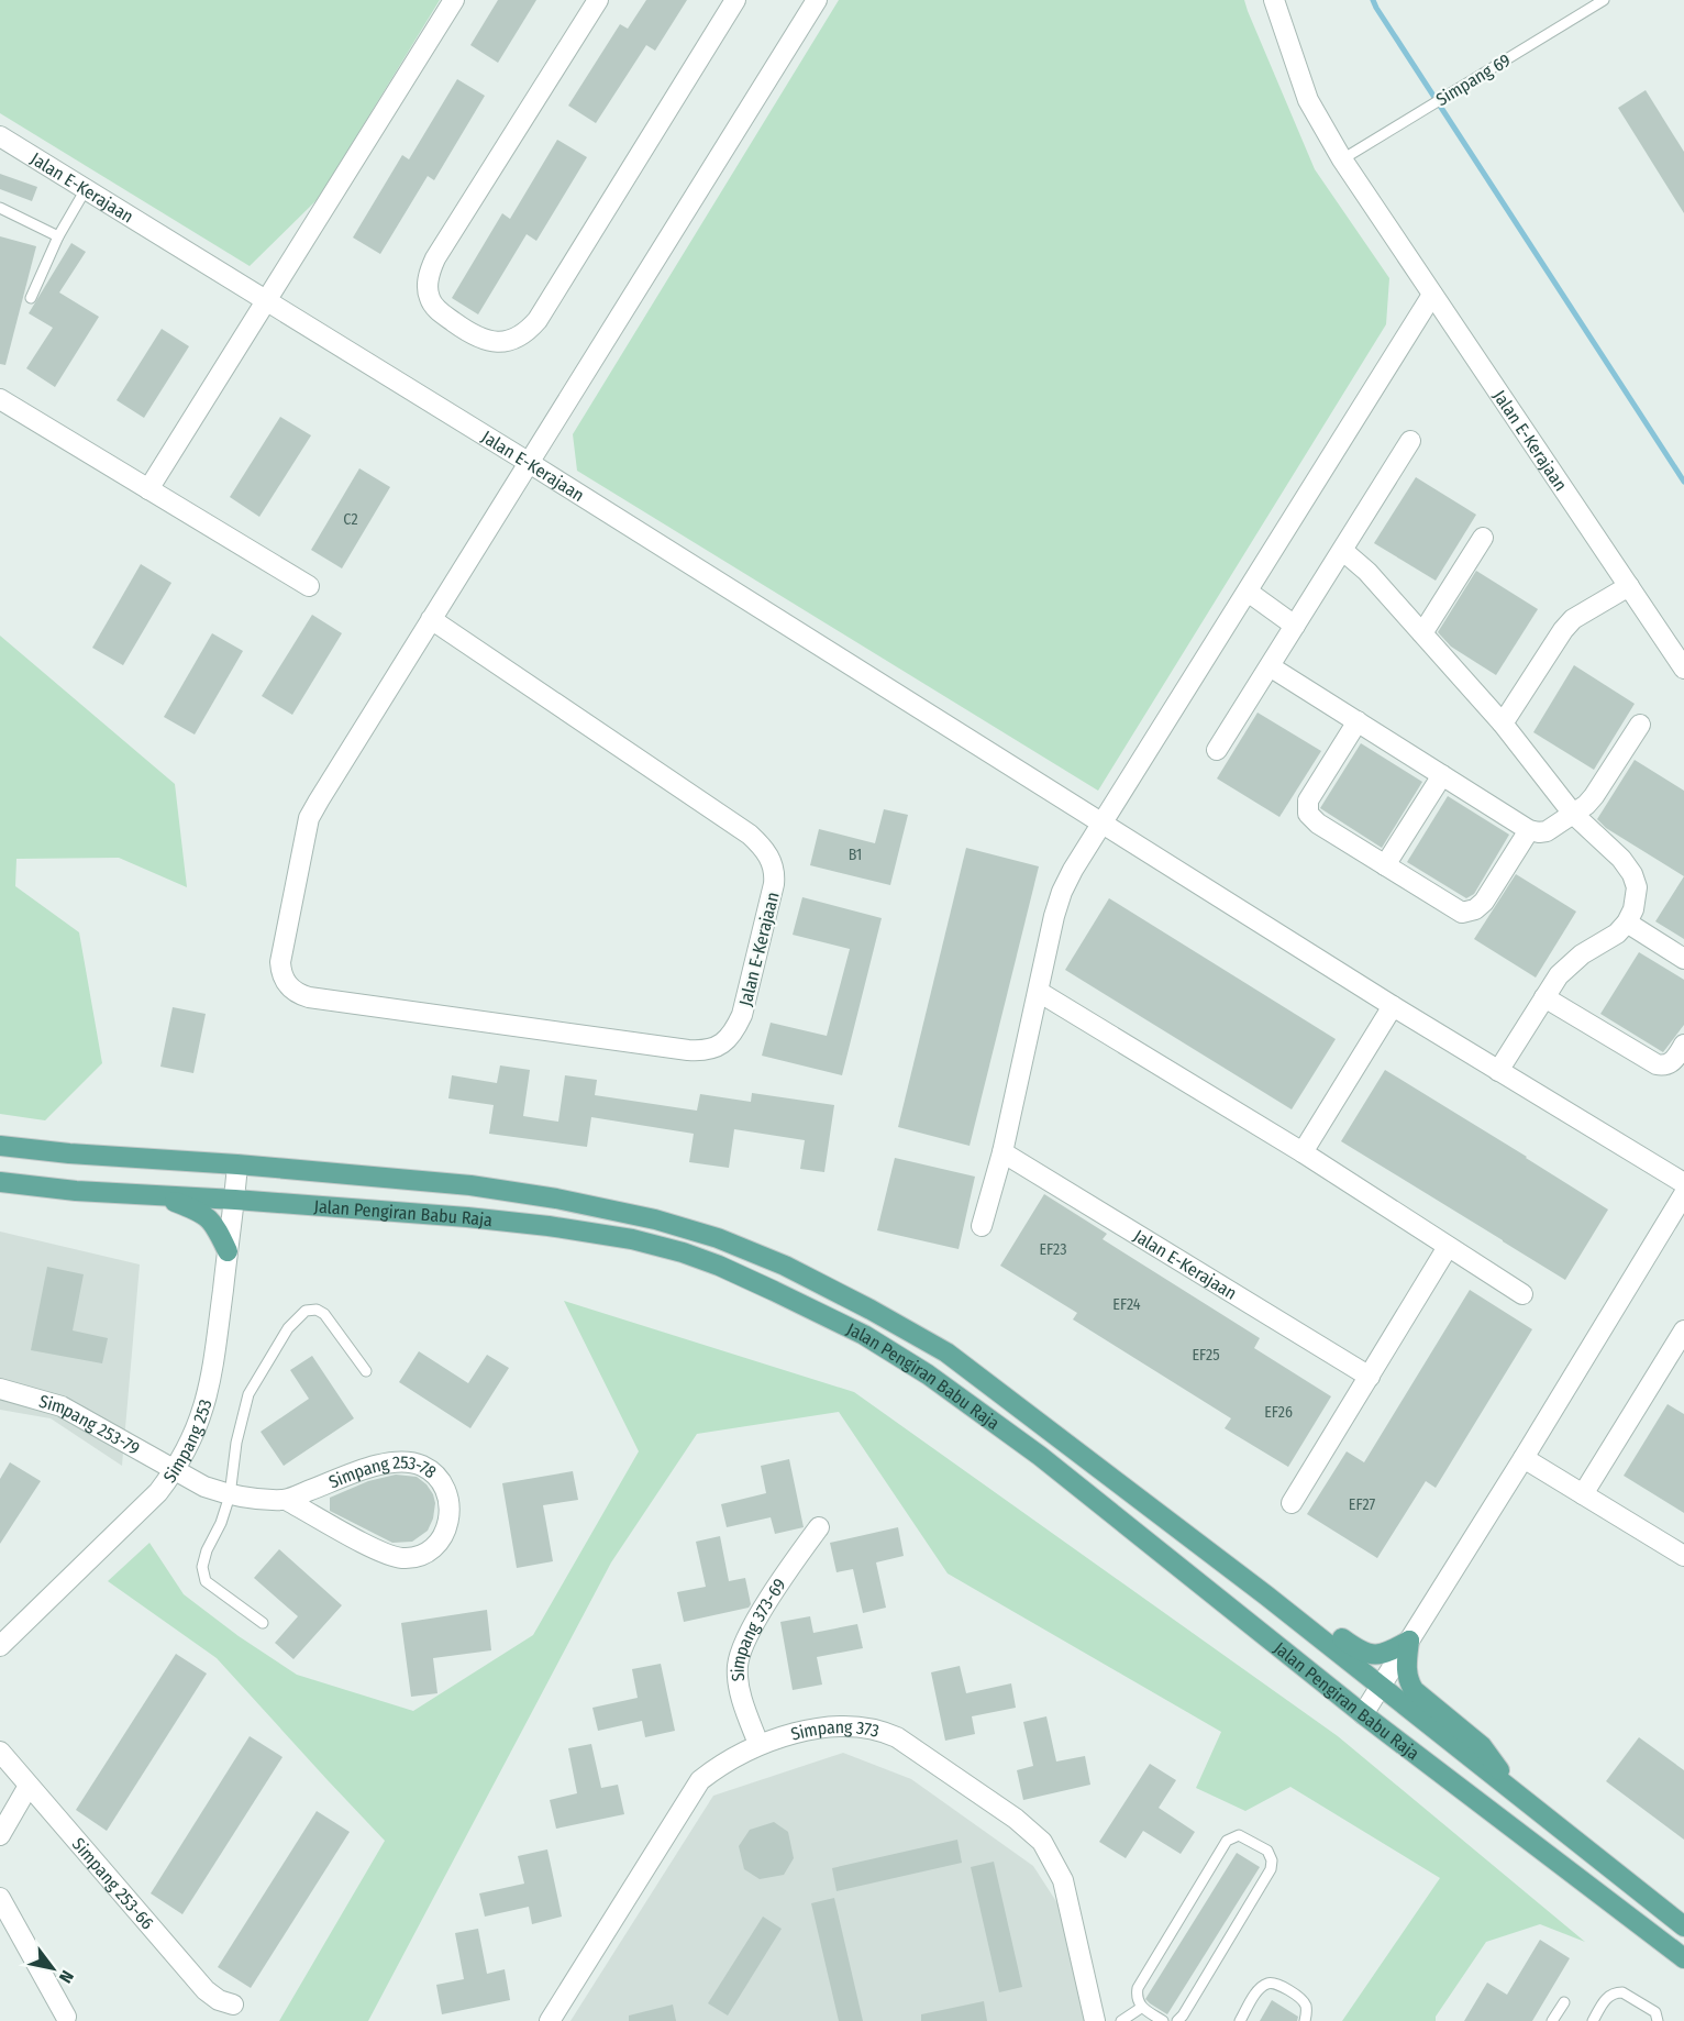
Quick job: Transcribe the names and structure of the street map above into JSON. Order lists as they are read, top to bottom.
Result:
{
  "streets": {
    "main road": ["Jalan Pengiran Babu Raja"],
    "street": [
      "Jalan E-Kerajaan",
      "Simpang 253-79",
      "Simpang 253",
      "Simpang 253-78",
      "Simpang 373-69",
      "Simpang 373",
      "Simpang 253-66"
    ],
    "lane": ["Simpang 69"]
  },
  "crossings": [
    ["Simpang 69", "Jalan E-Kerajaan"],
    ["Jalan Pengiran Babu Raja", "Simpang 253"],
    ["Simpang 253-79", "Simpang 253"],
    ["Simpang 253-79", "Simpang 253-78"],
    ["Simpang 253", "Simpang 253-78"],
    ["Simpang 373-69", "Simpang 373"]
  ],
  "house_numbers": [
    "C2",
    "B1",
    "EF23",
    "EF24",
    "EF25",
    "EF26",
    "EF27"
  ],
  "north": "bottom right"
}
